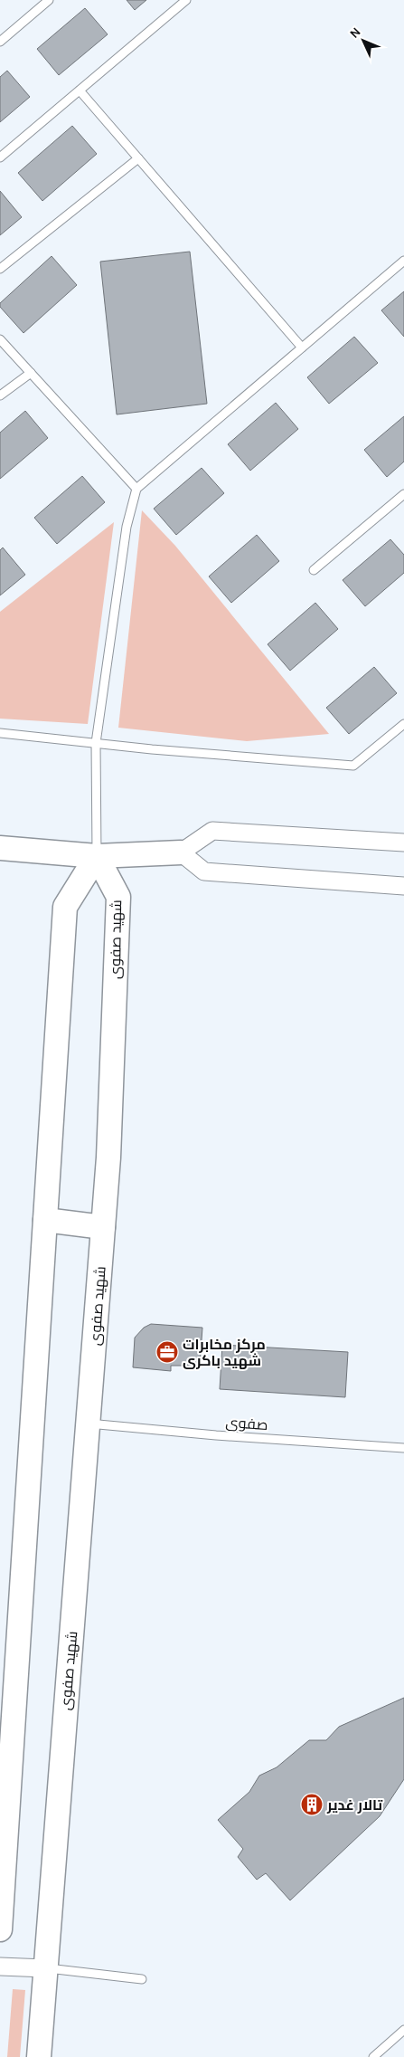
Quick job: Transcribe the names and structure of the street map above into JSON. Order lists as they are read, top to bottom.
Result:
{
  "streets": {
    "street": ["شهید صفوی"],
    "lane": ["صفوی"]
  },
  "crossings": [
    ["شهید صفوی", "صفوی"]
  ],
  "places": {
    "office": ["مرکز مخابرات شهید باکری"],
    "building": ["تالار غدیر"]
  },
  "north": "top left"
}
